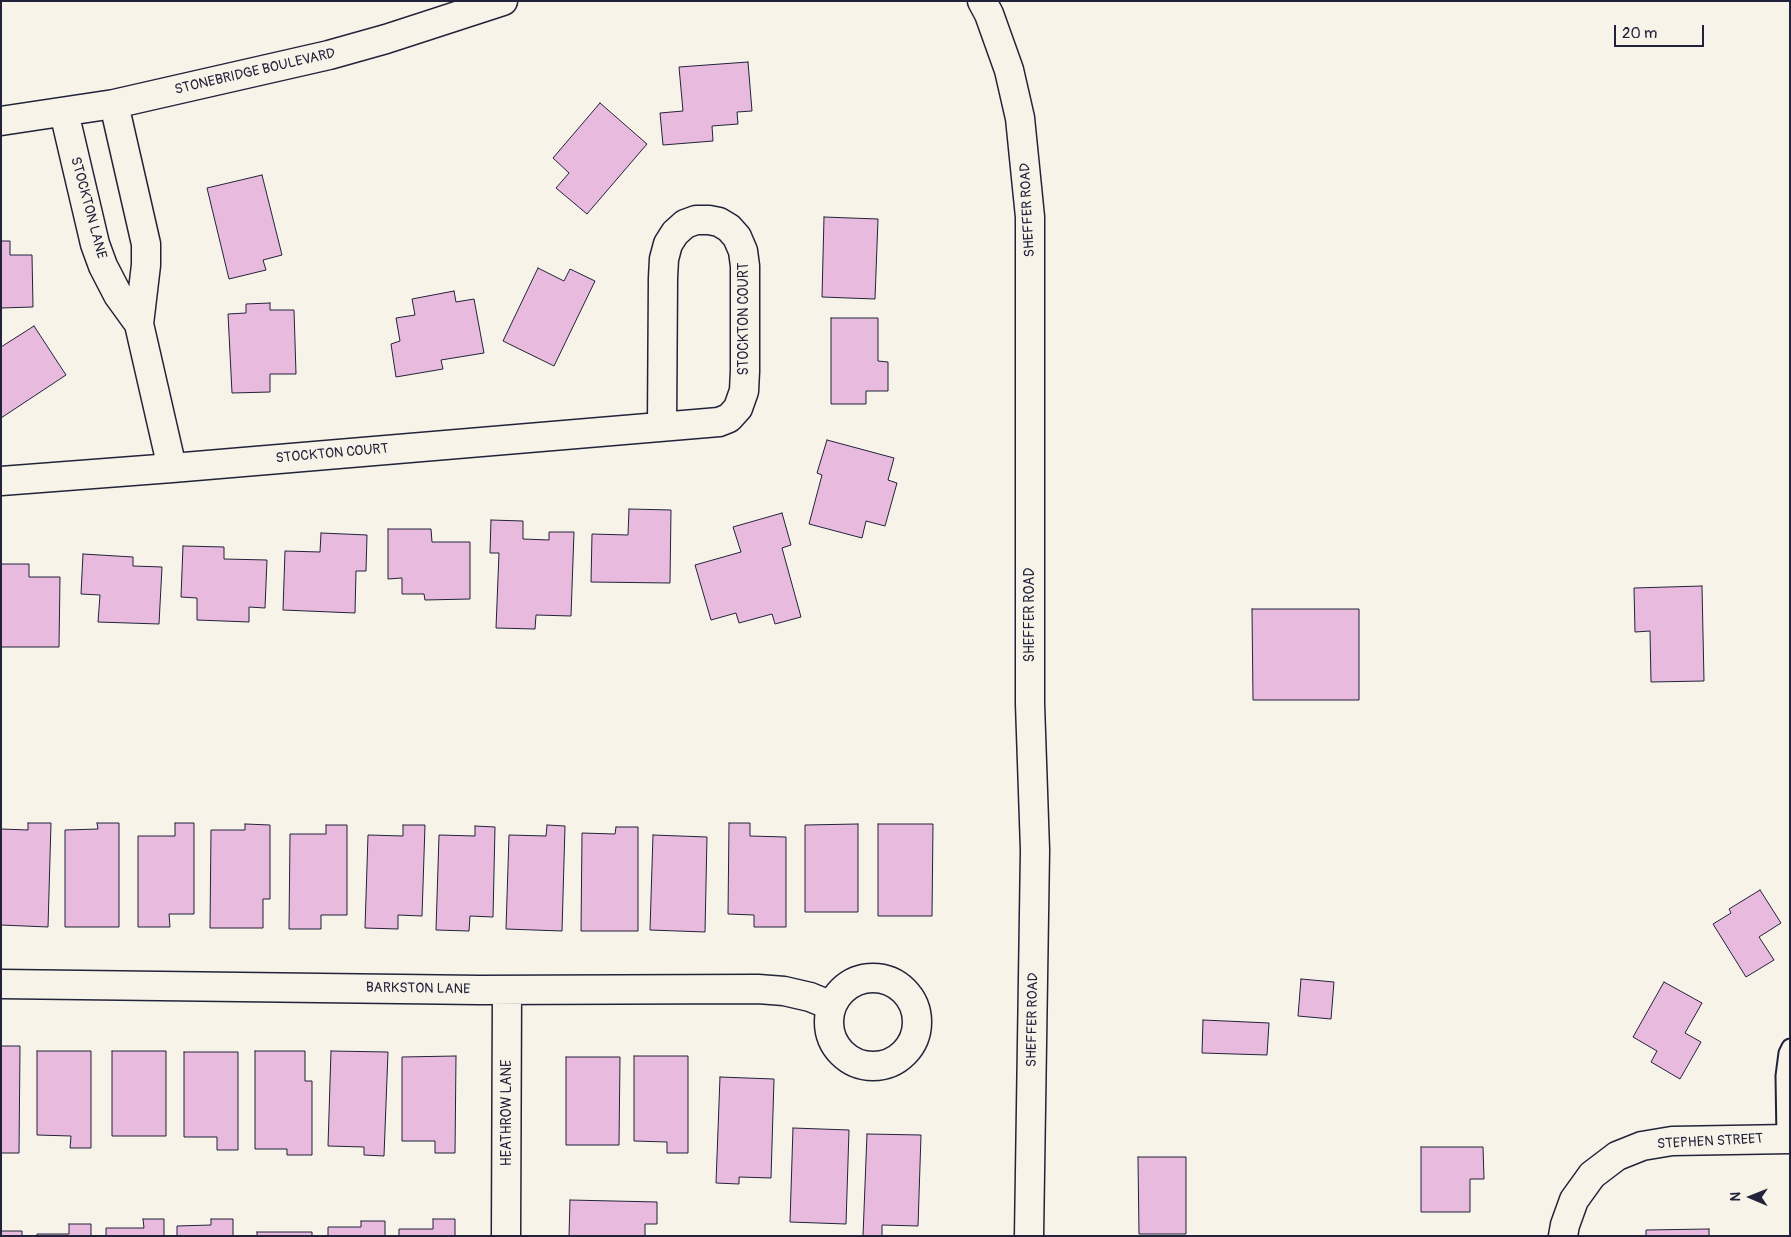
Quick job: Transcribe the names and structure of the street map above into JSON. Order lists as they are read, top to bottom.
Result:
{
  "streets": {
    "street": [
      "STONEBRIDGE BOULEVARD",
      "STOCKTON LANE",
      "SHEFFER ROAD",
      "STOCKTON COURT",
      "BARKSTON LANE",
      "HEATHROW LANE",
      "STEPHEN STREET"
    ]
  },
  "crossings": [
    ["STONEBRIDGE BOULEVARD", "STOCKTON LANE"],
    ["STOCKTON LANE", "STOCKTON COURT"],
    ["BARKSTON LANE", "HEATHROW LANE"]
  ],
  "scale_bar": "20 m",
  "north": "left"
}
